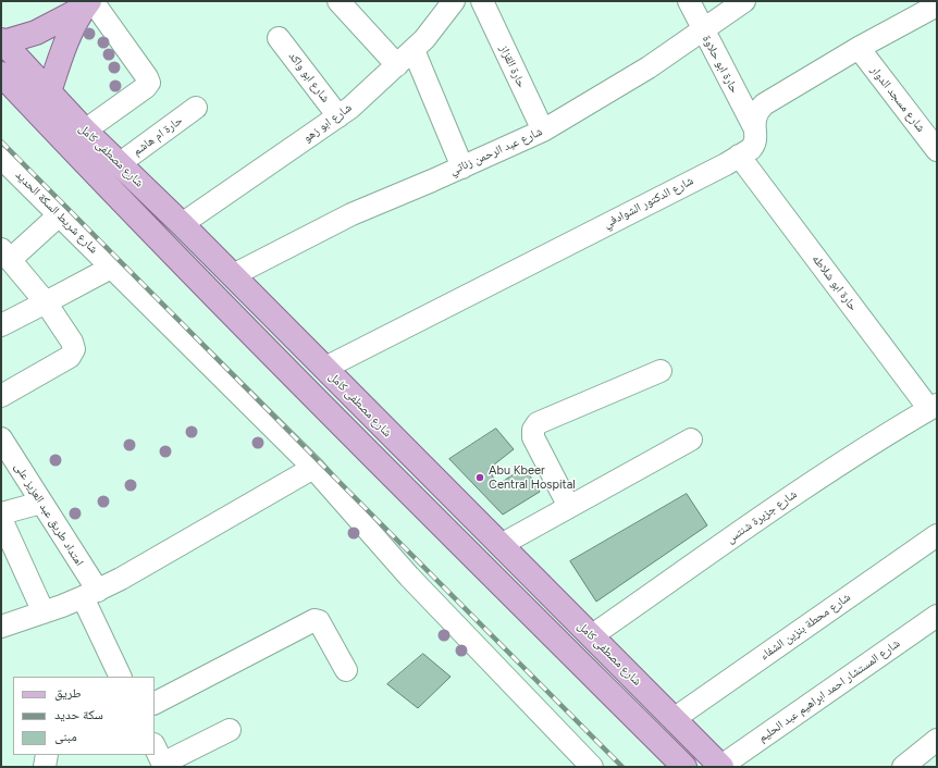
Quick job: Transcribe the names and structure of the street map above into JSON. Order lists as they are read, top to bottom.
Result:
{
  "streets": {
    "main road": ["شارع مصطفى كامل"],
    "street": [
      "حارة ابو حلاوة",
      "حارة القزاز",
      "شارع ابو واكد",
      "شارع مسجد الدوار",
      "شارع ابو زهو",
      "حارة ام هاشم",
      "شارع عبد الرحمن زناتي",
      "شارع الدكتور الشوادفي",
      "شارع شريط السكة الحديد",
      "حارة ابو شلاطه",
      "امتداد طريق عبد العزيز على",
      "شارع جزيرة شنتس",
      "شارع محطة بنزين الشفاء",
      "شارع المستشار احمد ابراهيم عبد الحليم"
    ]
  },
  "crossings": [
    ["حارة ابو حلاوة", "شارع عبد الرحمن زناتي"],
    ["حارة ابو حلاوة", "شارع الدكتور الشوادفي"],
    ["حارة القزاز", "شارع عبد الرحمن زناتي"],
    ["شارع ابو واكد", "شارع ابو زهو"],
    ["شارع مسجد الدوار", "شارع الدكتور الشوادفي"],
    ["شارع ابو زهو", "شارع مصطفى كامل"],
    ["حارة ام هاشم", "شارع مصطفى كامل"],
    ["شارع عبد الرحمن زناتي", "شارع مصطفى كامل"],
    ["شارع مصطفى كامل", "شارع الدكتور الشوادفي"],
    ["شارع مصطفى كامل", "شارع جزيرة شنتس"],
    ["شارع مصطفى كامل", "شارع محطة بنزين الشفاء"],
    ["شارع مصطفى كامل", "شارع المستشار احمد ابراهيم عبد الحليم"],
    ["شارع الدكتور الشوادفي", "حارة ابو شلاطه"],
    ["حارة ابو شلاطه", "شارع جزيرة شنتس"]
  ],
  "places": ["Abu Kbeer Central Hospital"],
  "legend": ["طريق", "سكة حديد", "مبنى"]
}
